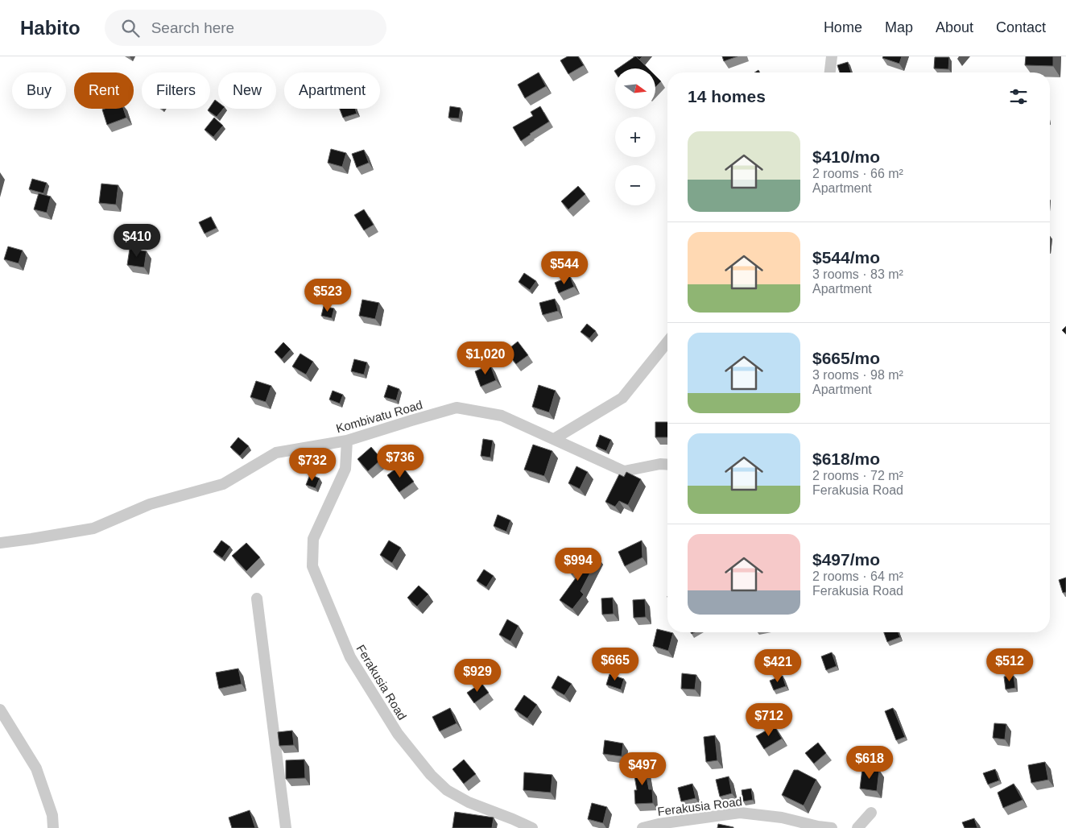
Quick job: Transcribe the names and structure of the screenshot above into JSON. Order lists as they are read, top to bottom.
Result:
{
  "streets": {
    "street": ["Kombivatu Road", "Ferakusia Road"]
  },
  "crossings": [
    ["Kombivatu Road", "Ferakusia Road"]
  ],
  "north": "right",
  "page": {
    "header": "Habito",
    "search": "Search here",
    "nav": [
      "Home",
      "Map",
      "About",
      "Contact"
    ],
    "map_buttons": ["+", "−"],
    "chip": [
      "Buy",
      "Rent",
      "Filters",
      "New",
      "Apartment"
    ],
    "heading": "14 homes",
    "list": [
      {
        "name": "$410/mo",
        "note": "2 rooms · 66 m² · Apartment"
      },
      {
        "name": "$544/mo",
        "note": "3 rooms · 83 m² · Apartment"
      },
      {
        "name": "$665/mo",
        "note": "3 rooms · 98 m² · Apartment"
      },
      {
        "name": "$618/mo",
        "note": "2 rooms · 72 m² · Ferakusia Road"
      },
      {
        "name": "$497/mo",
        "note": "2 rooms · 64 m² · Ferakusia Road"
      }
    ],
    "price": [
      "$410",
      "$544",
      "$523",
      "$1,020",
      "$736",
      "$732",
      "$994",
      "$665",
      "$512",
      "$421",
      "$929",
      "$712",
      "$618",
      "$497"
    ]
  }
}
